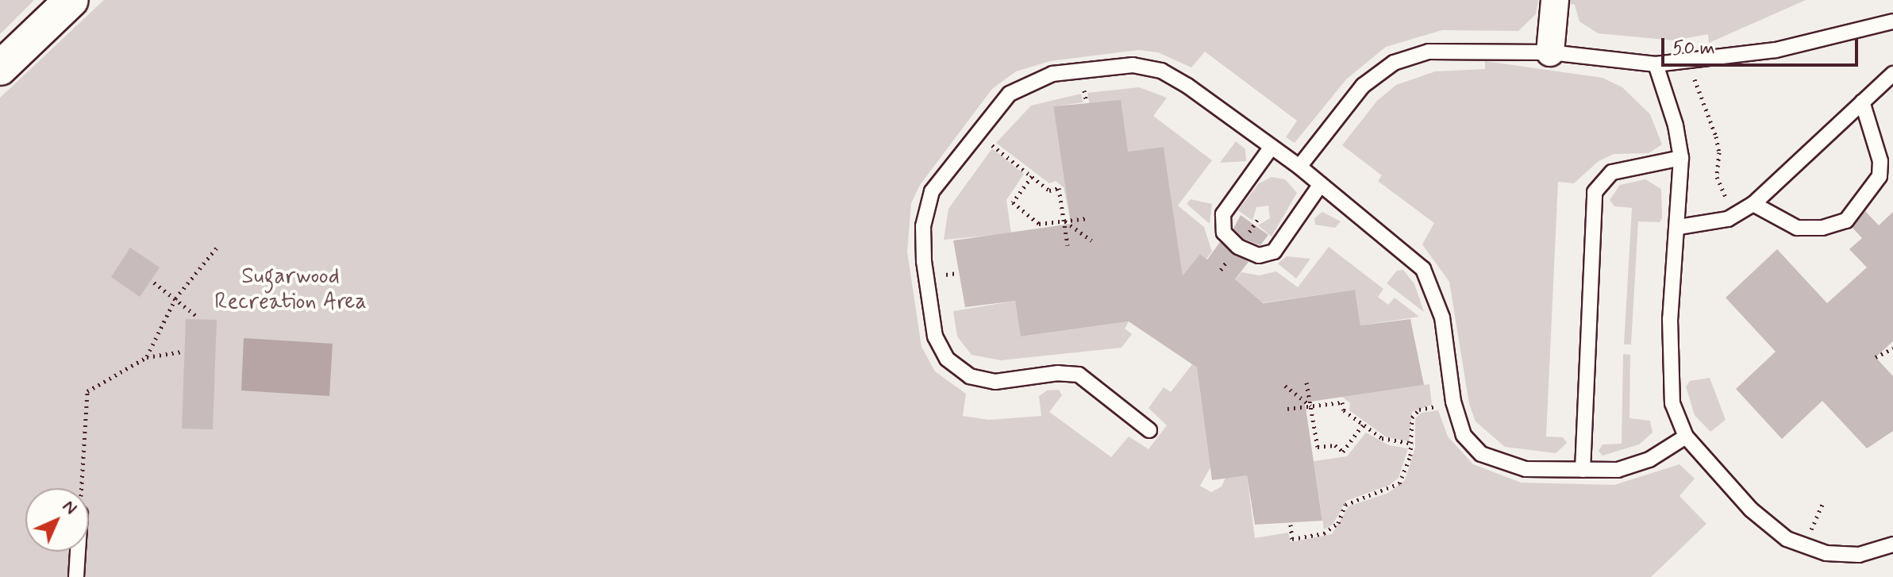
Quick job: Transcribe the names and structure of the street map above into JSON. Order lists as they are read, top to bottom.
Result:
{
  "parks": ["Sugarwood Recreation Area"],
  "scale_bar": "50 m",
  "north": "top right"
}
